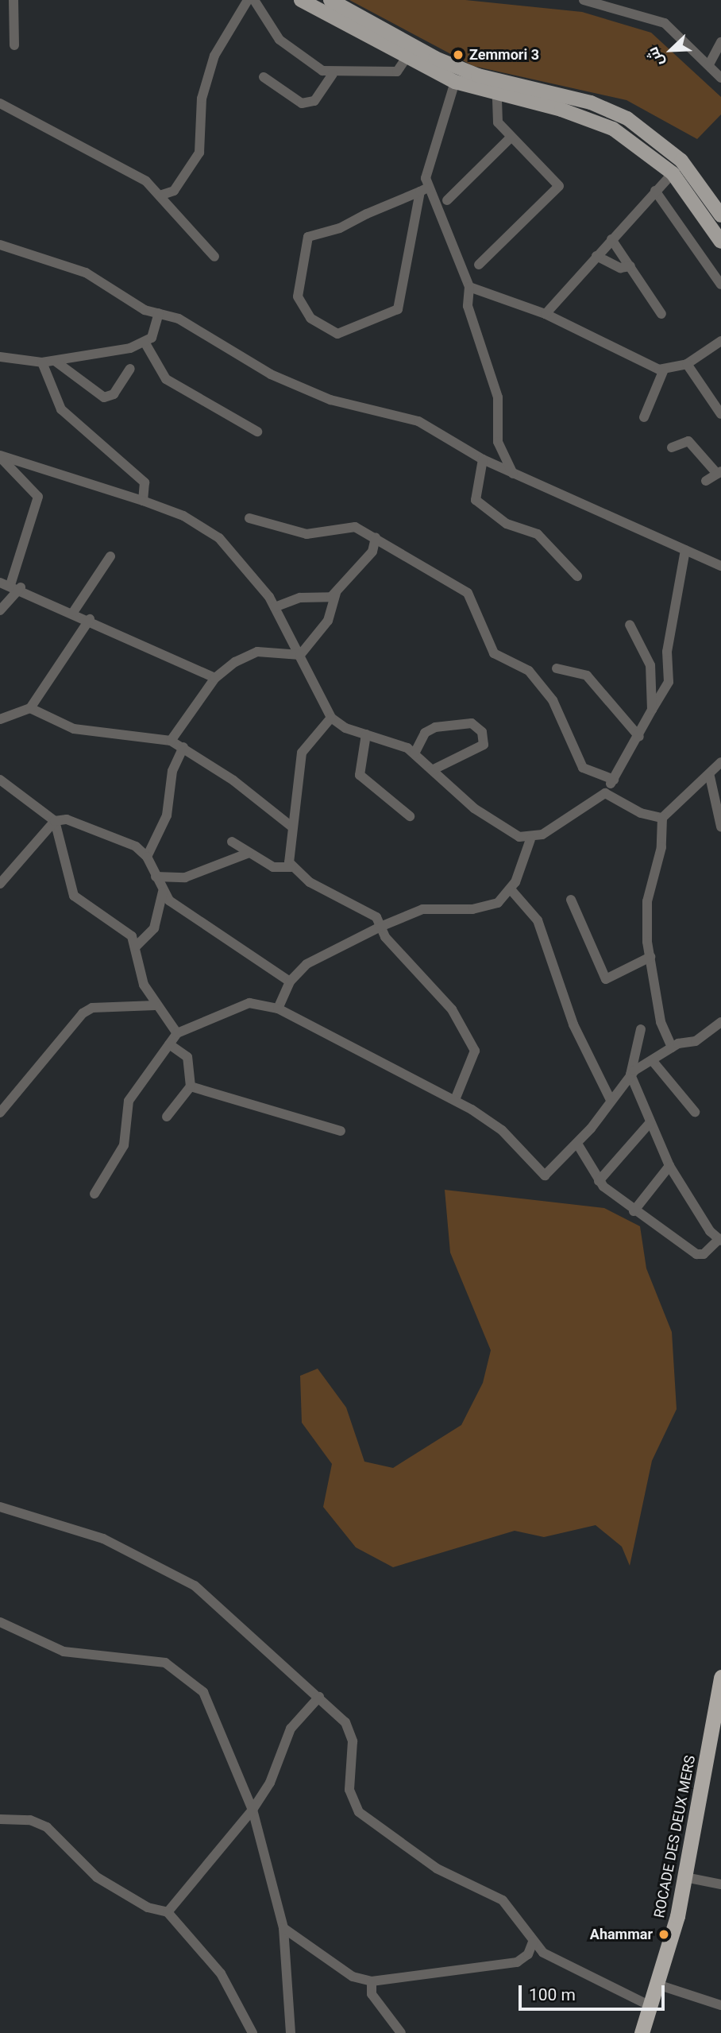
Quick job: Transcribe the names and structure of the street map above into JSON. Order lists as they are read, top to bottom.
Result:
{
  "streets": {
    "highway": ["ROCADE DES DEUX MERS"]
  },
  "places": ["Zemmori 3", "Ahammar"],
  "scale_bar": "100 m",
  "north": "bottom left"
}
